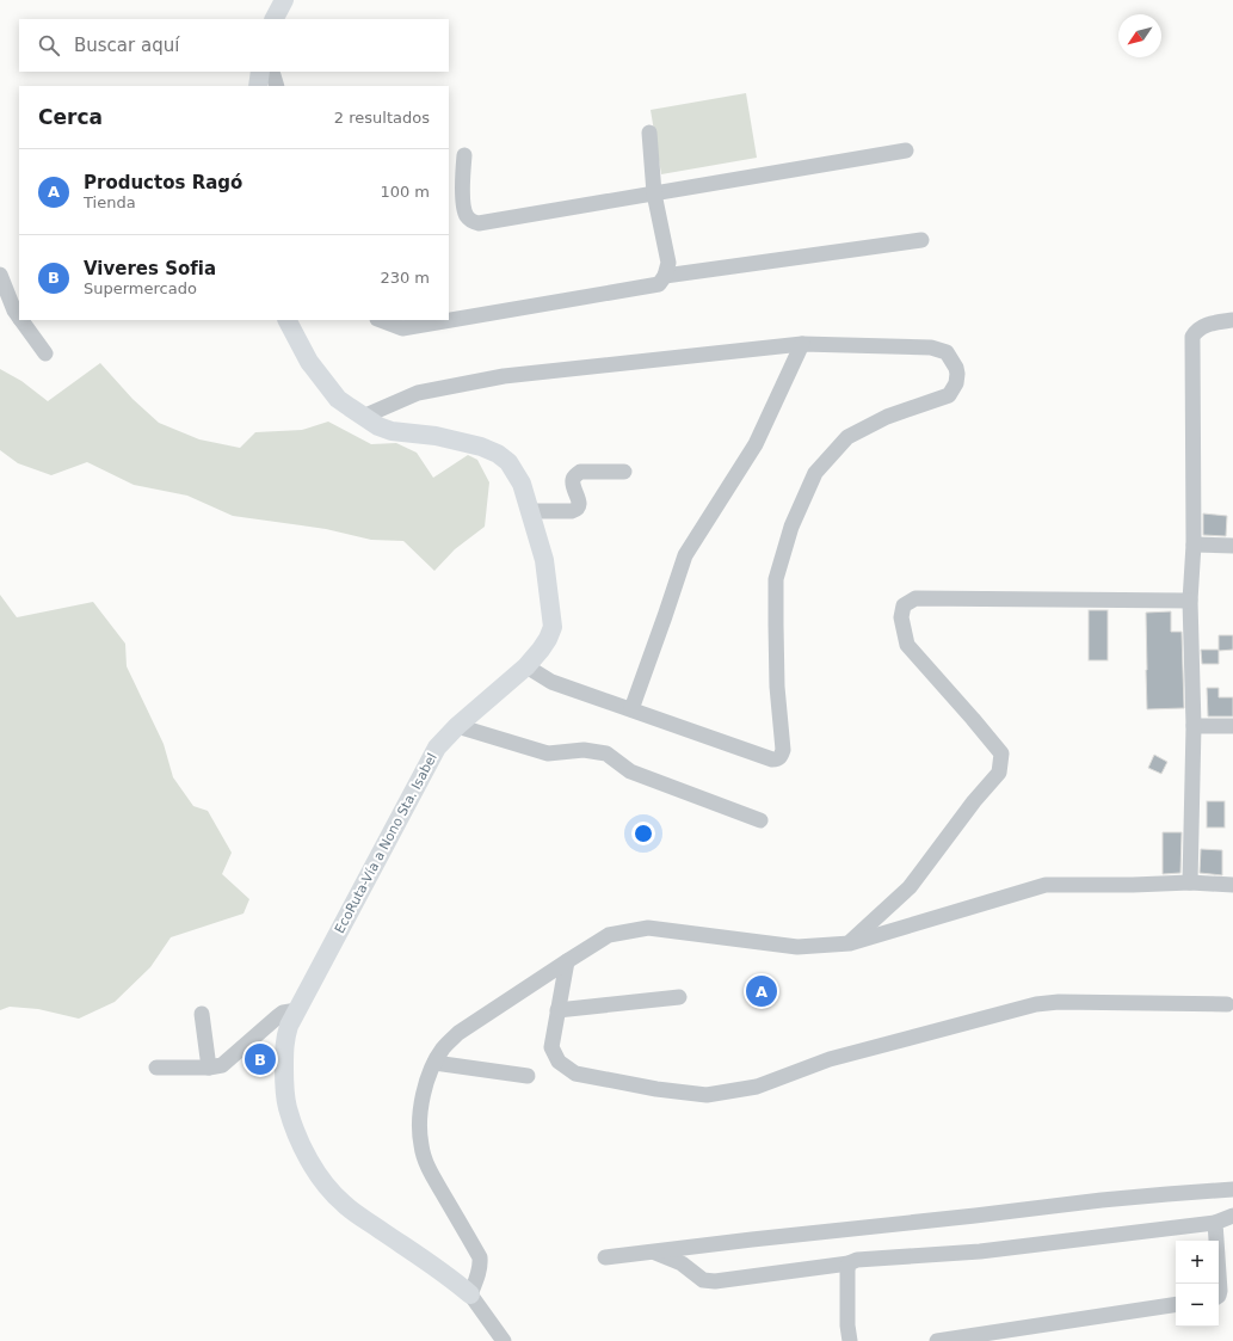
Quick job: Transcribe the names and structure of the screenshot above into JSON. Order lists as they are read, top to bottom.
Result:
{
  "streets": {
    "main road": ["EcoRuta-Vía a Nono Sta. Isabel"]
  },
  "north": "bottom left",
  "page": {
    "search": "Buscar aquí",
    "heading": ["Cerca", "2 resultados"],
    "list": [
      {
        "mark": "A",
        "name": "Productos Ragó",
        "note": "Tienda",
        "value": "100 m"
      },
      {
        "mark": "B",
        "name": "Viveres Sofia",
        "note": "Supermercado",
        "value": "230 m"
      }
    ],
    "pins": ["A", "B"],
    "map_buttons": ["+", "−"]
  }
}
